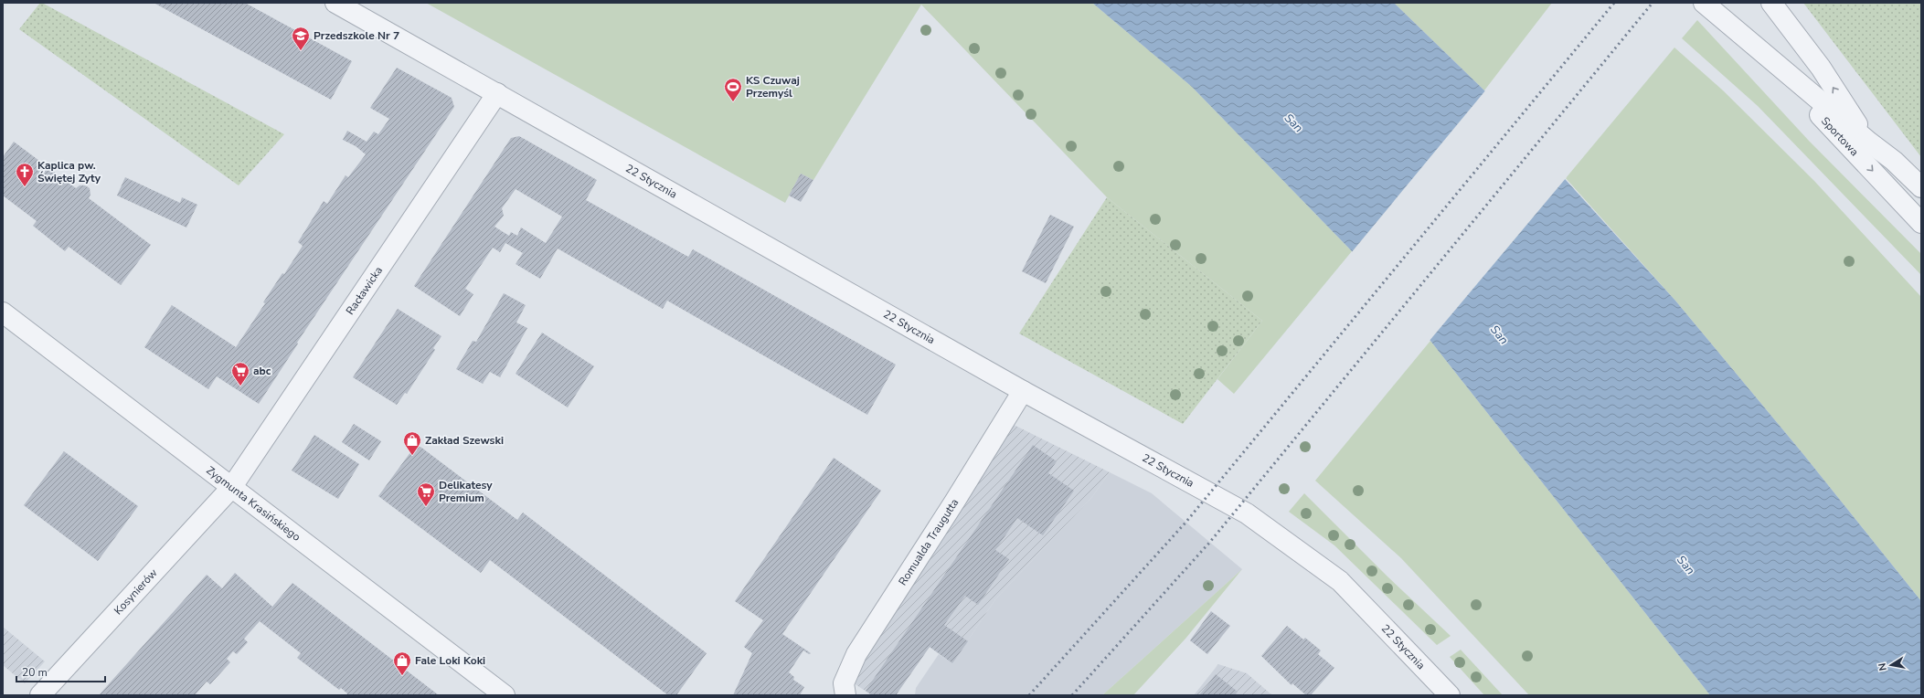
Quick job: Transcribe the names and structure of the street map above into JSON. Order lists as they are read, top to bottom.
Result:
{
  "streets": {
    "street": [
      "Sportowa",
      "22 Stycznia",
      "Racławicka",
      "Zygmunta Krasińskiego",
      "Romualda Traugutta",
      "Kosynierów"
    ]
  },
  "crossings": [
    ["22 Stycznia", "Racławicka"],
    ["22 Stycznia", "Romualda Traugutta"],
    ["Racławicka", "Zygmunta Krasińskiego"],
    ["Racławicka", "Kosynierów"],
    ["Zygmunta Krasińskiego", "Kosynierów"]
  ],
  "water": ["San"],
  "places": {
    "school or university": ["Przedszkole Nr 7"],
    "sports": ["KS Czuwaj Przemyśl"],
    "church": ["Kaplica pw. Świętej Zyty"],
    "supermarket": ["abc", "Delikatesy Premium"],
    "shop": ["Zakład Szewski", "Fale Loki Koki"]
  },
  "scale_bar": "20 m",
  "north": "left"
}
